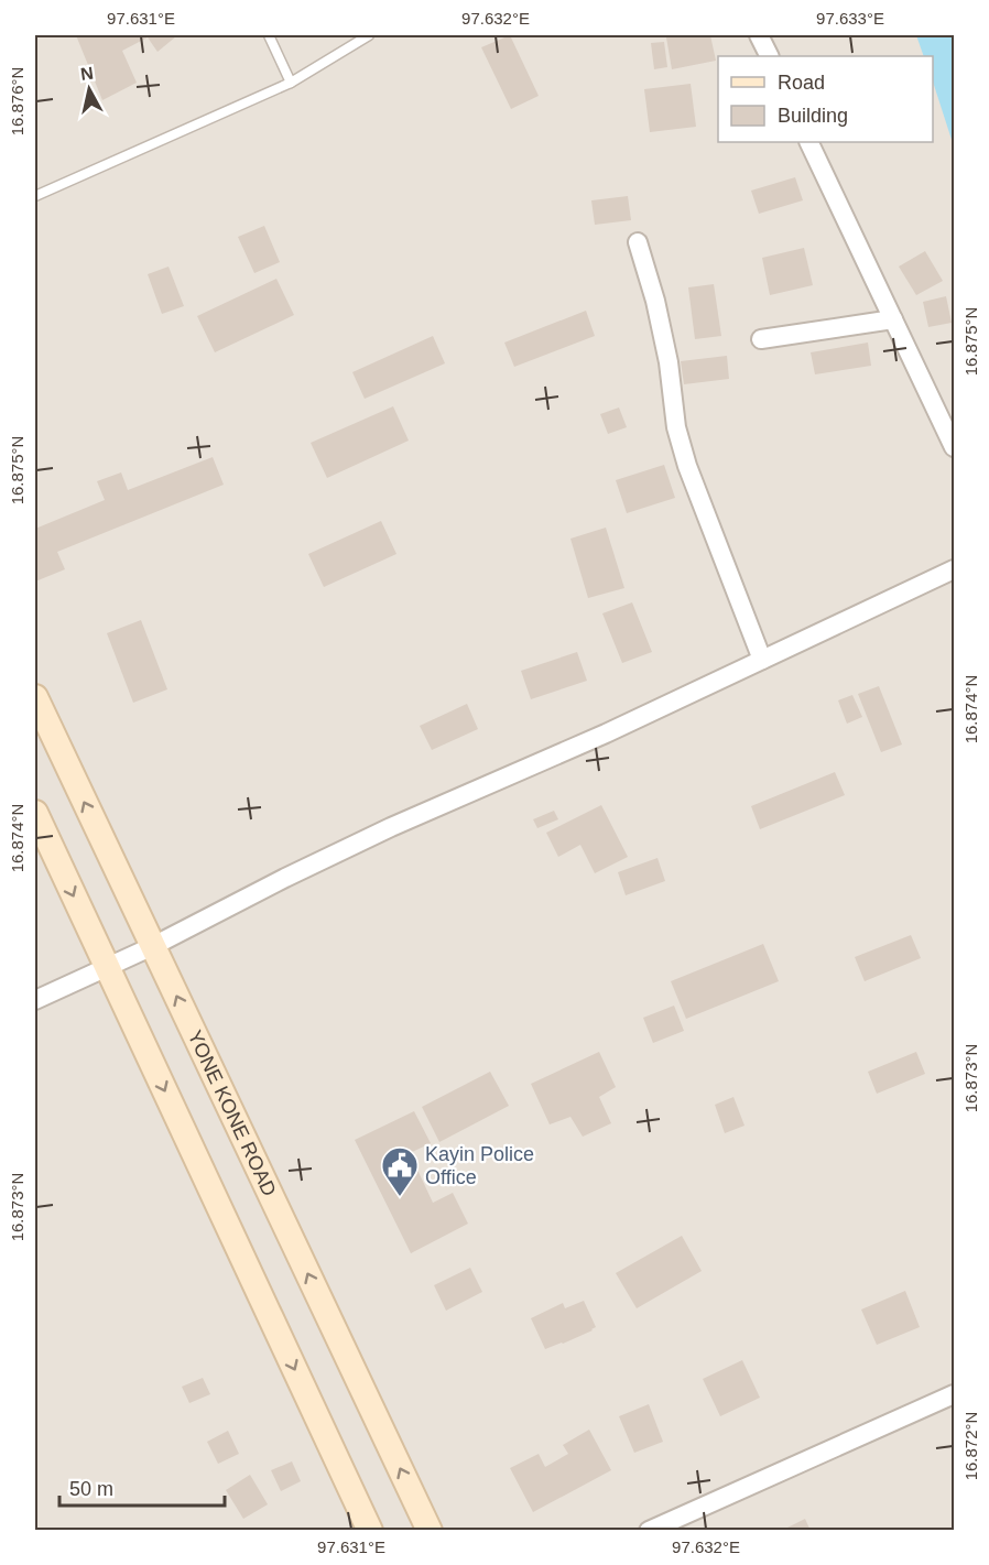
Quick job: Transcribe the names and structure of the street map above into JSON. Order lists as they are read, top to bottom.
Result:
{
  "streets": {
    "street": ["YONE KONE ROAD"]
  },
  "places": {
    "public building": ["Kayin Police Office"]
  },
  "legend": ["Road", "Building"],
  "scale_bar": "50 m",
  "north": "top",
  "coordinates": [
    "97.631°E",
    "97.632°E",
    "97.633°E",
    "16.876°N",
    "16.875°N",
    "16.874°N",
    "16.873°N",
    "16.872°N"
  ]
}
